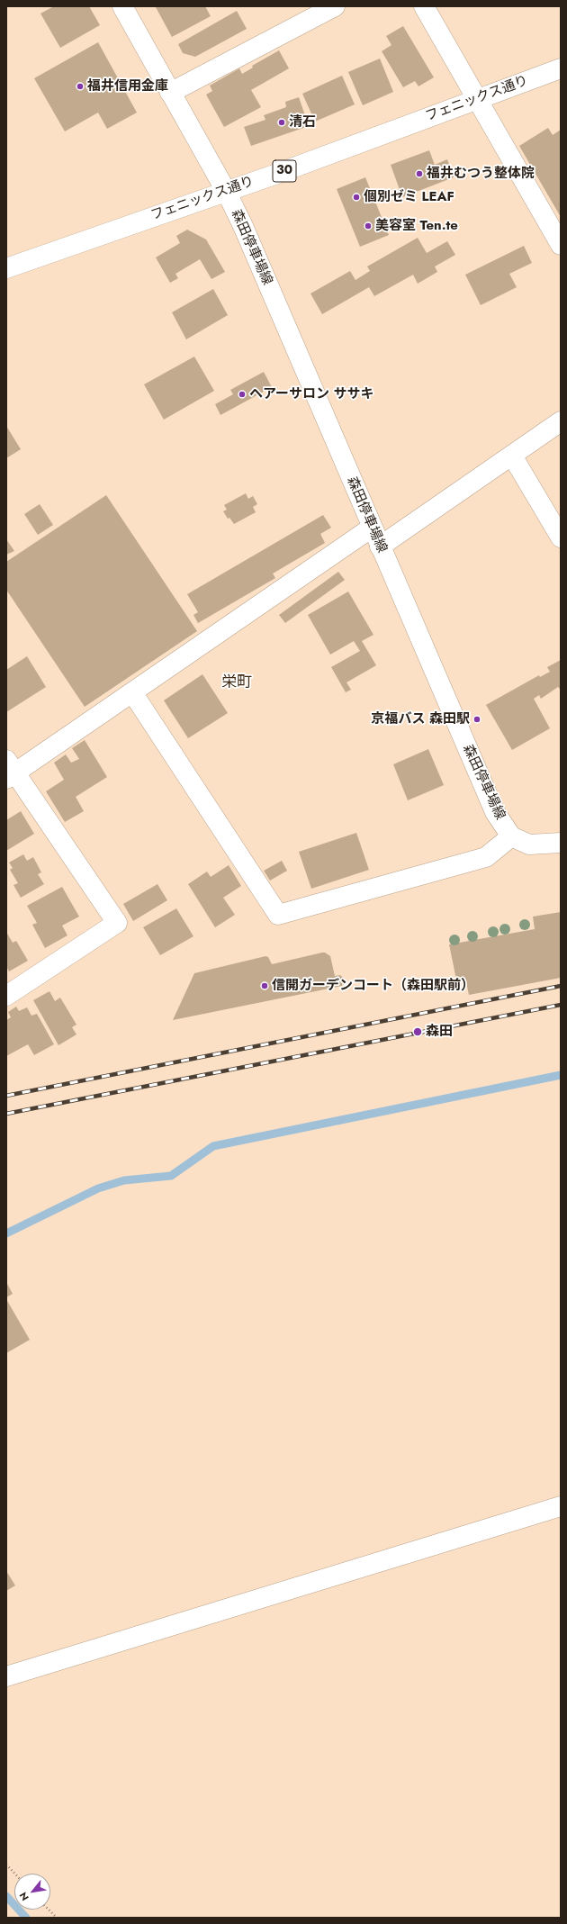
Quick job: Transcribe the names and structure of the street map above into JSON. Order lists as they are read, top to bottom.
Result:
{
  "streets": {
    "street": ["フェニックス通り", "30", "森田停車場線"]
  },
  "crossings": [
    ["フェニックス通り", "森田停車場線"]
  ],
  "districts": ["栄町"],
  "places": [
    "福井信用金庫",
    "清石",
    "福井むつう整体院",
    "個別ゼミ LEAF",
    "美容室 Ten.te",
    "ヘアーサロン ササキ",
    "京福バス 森田駅",
    "信開ガーデンコート（森田駅前）",
    "森田"
  ],
  "north": "bottom left"
}
